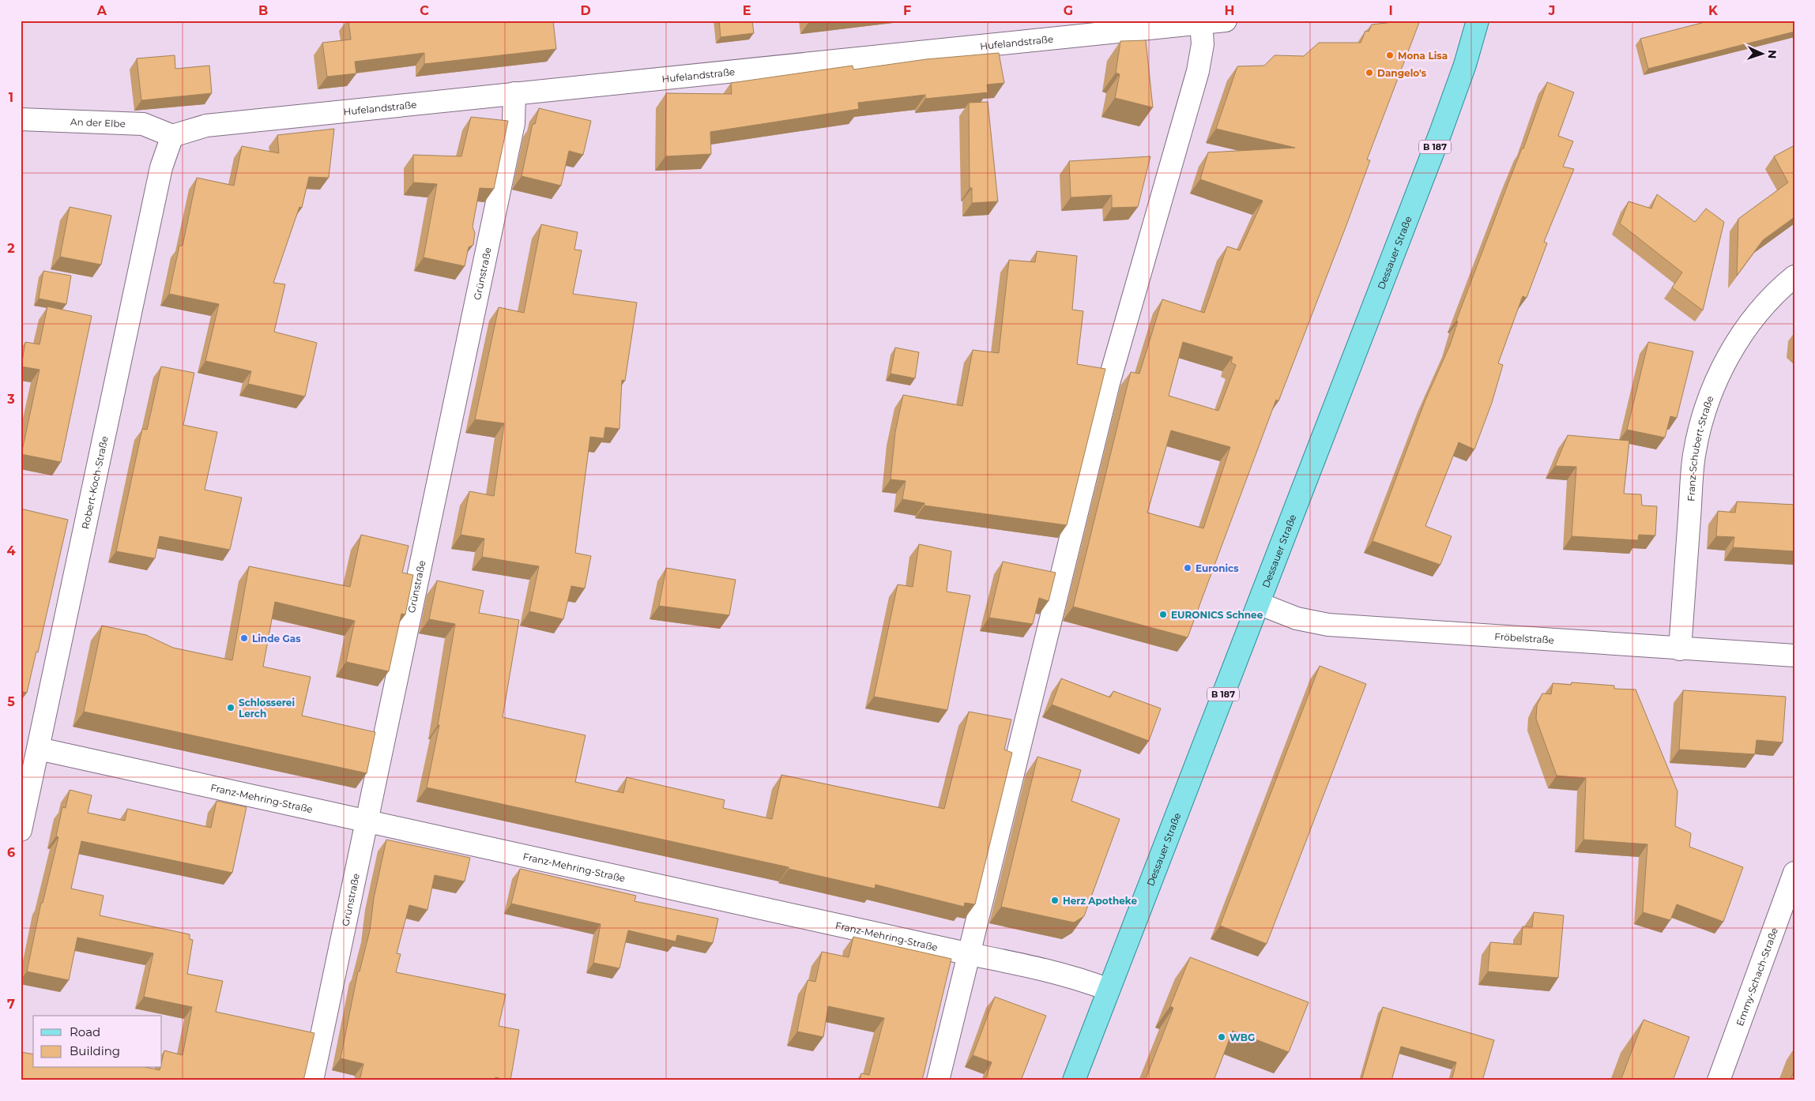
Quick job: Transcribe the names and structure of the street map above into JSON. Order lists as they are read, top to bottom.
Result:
{
  "streets": {
    "main road": ["B 187", "Dessauer Straße"],
    "street": [
      "Hufelandstraße",
      "An der Elbe",
      "Grünstraße",
      "Franz-Schubert-Straße",
      "Robert-Koch-Straße",
      "Fröbelstraße",
      "Franz-Mehring-Straße",
      "Emmy-Schach-Straße"
    ]
  },
  "crossings": [
    ["Hufelandstraße", "An der Elbe"],
    ["Hufelandstraße", "Grünstraße"],
    ["Hufelandstraße", "Robert-Koch-Straße"],
    ["An der Elbe", "Robert-Koch-Straße"],
    ["Dessauer Straße", "Fröbelstraße"],
    ["Dessauer Straße", "Franz-Mehring-Straße"],
    ["Grünstraße", "Franz-Mehring-Straße"],
    ["Franz-Schubert-Straße", "Fröbelstraße"],
    ["Robert-Koch-Straße", "Franz-Mehring-Straße"]
  ],
  "places": [
    "Mona Lisa",
    "Dangelo's",
    "Euronics",
    "EURONICS Schnee",
    "Linde Gas",
    "Schlosserei Lerch",
    "Herz Apotheke",
    "WBG"
  ],
  "legend": ["Road", "Building"],
  "north": "right",
  "grid": {
    "columns": [
      "A",
      "B",
      "C",
      "D",
      "E",
      "F",
      "G",
      "H",
      "I",
      "J",
      "K"
    ],
    "rows": [
      "1",
      "2",
      "3",
      "4",
      "5",
      "6",
      "7"
    ]
  }
}
